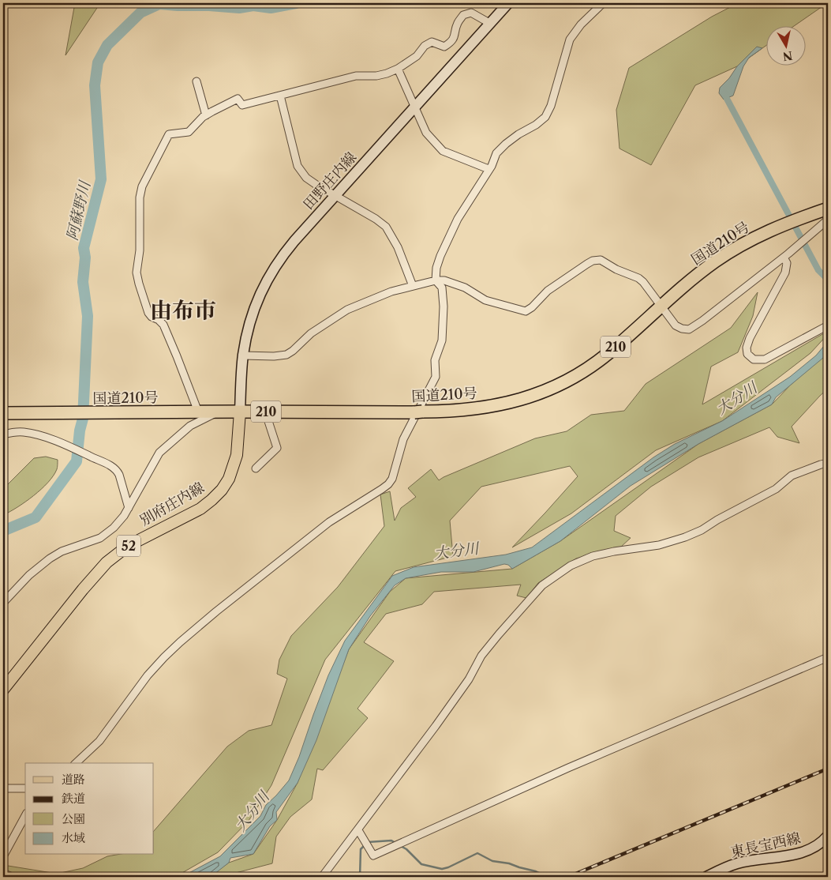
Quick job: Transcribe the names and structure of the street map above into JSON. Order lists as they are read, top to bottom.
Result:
{
  "streets": {
    "highway": ["国道210号", "210"],
    "main road": [
      "田野庄内線",
      "別府庄内線",
      "52",
      "東長宝西線"
    ]
  },
  "crossings": [
    ["田野庄内線", "国道210号"],
    ["田野庄内線", "別府庄内線"],
    ["国道210号", "別府庄内線"]
  ],
  "districts": ["由布市"],
  "water": ["阿蘇野川", "大分川"],
  "legend": [
    "道路",
    "鉄道",
    "公園",
    "水域"
  ],
  "north": "bottom"
}
